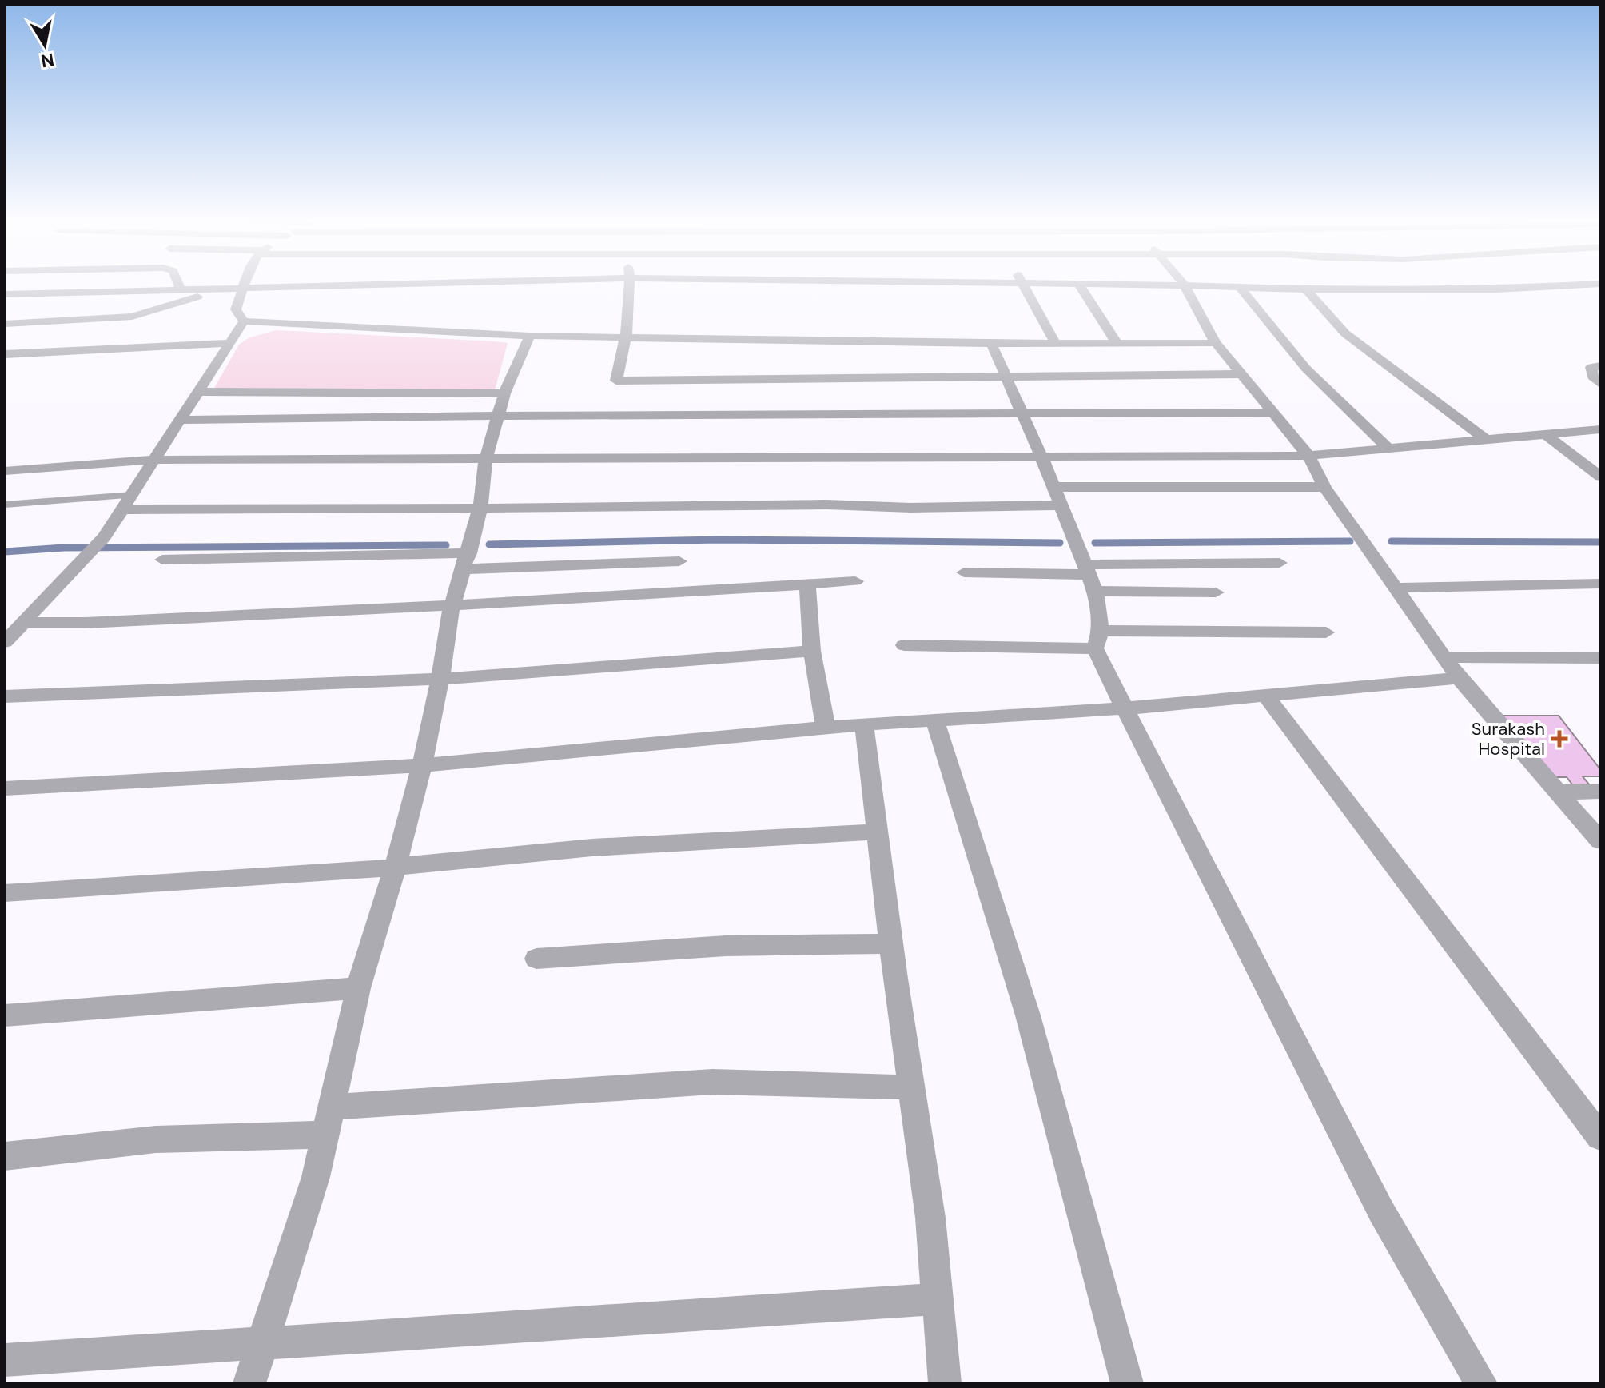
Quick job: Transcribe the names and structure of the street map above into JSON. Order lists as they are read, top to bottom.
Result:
{
  "places": {
    "health": ["Surakash Hospital"]
  },
  "north": "bottom"
}
